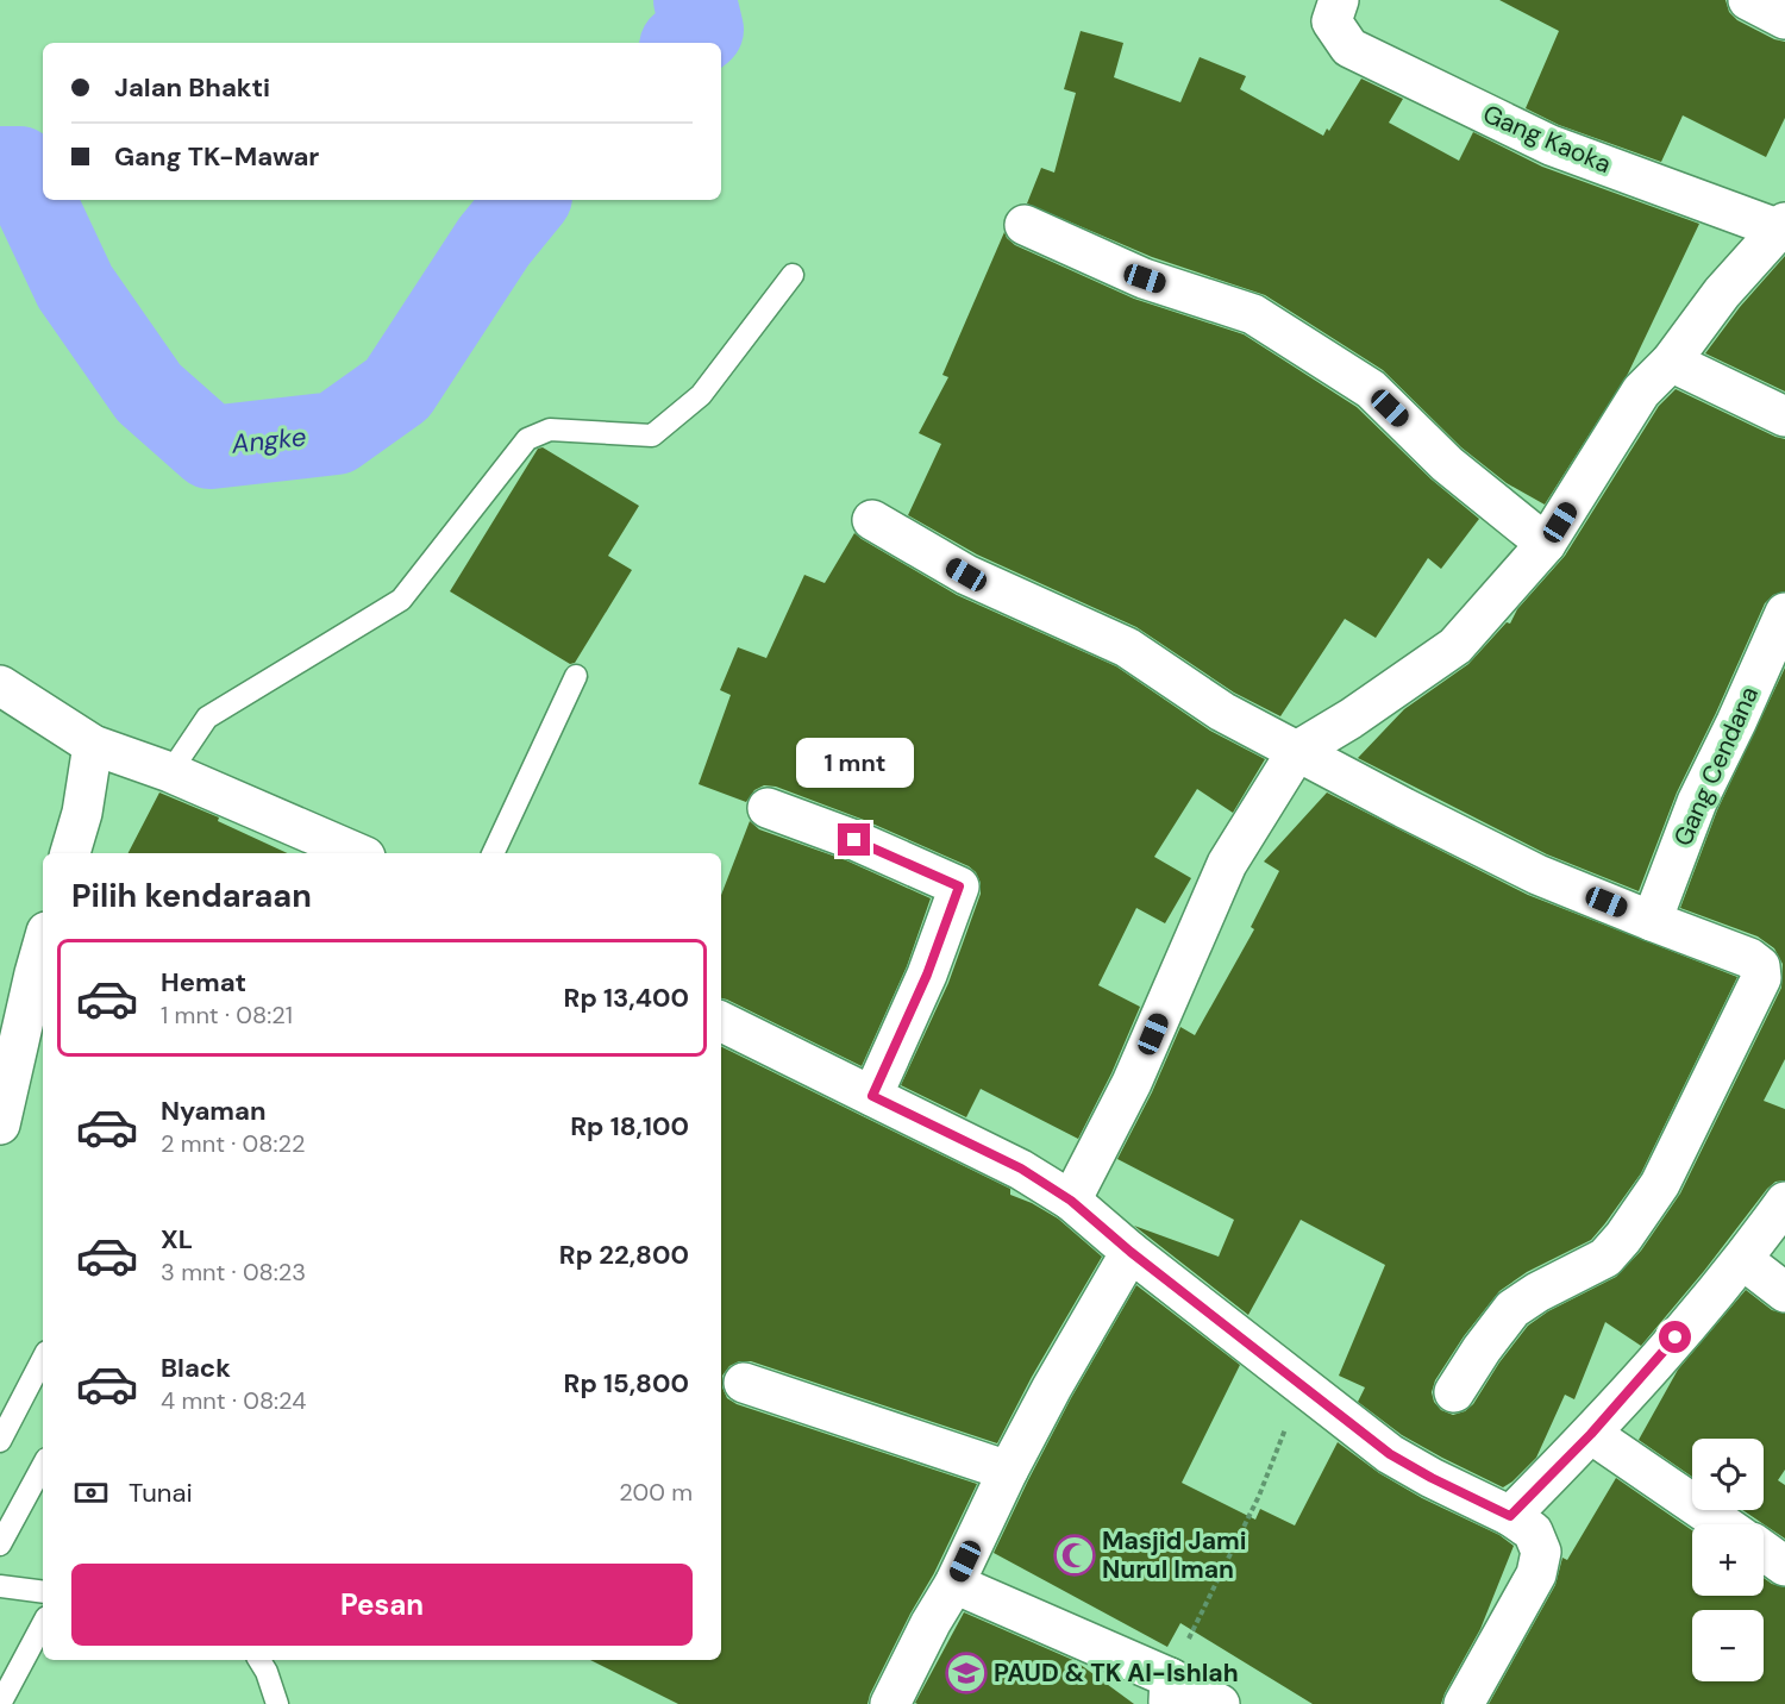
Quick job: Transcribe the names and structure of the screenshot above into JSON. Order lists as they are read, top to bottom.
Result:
{
  "streets": {
    "street": ["Gang Kaoka", "Gang Cendana"]
  },
  "water": ["Angke"],
  "places": {
    "mosque": ["Masjid Jami Nurul Iman"],
    "school or university": ["PAUD & TK Al-Ishlah"]
  },
  "page": {
    "banner": ["Jalan Bhakti", "Gang TK-Mawar"],
    "bubble": "1 mnt",
    "heading": "Pilih kendaraan",
    "list": [
      {
        "name": "Hemat",
        "note": "1 mnt · 08:21",
        "value": "Rp 13,400"
      },
      {
        "name": "Nyaman",
        "note": "2 mnt · 08:22",
        "value": "Rp 18,100"
      },
      {
        "name": "XL",
        "note": "3 mnt · 08:23",
        "value": "Rp 22,800"
      },
      {
        "name": "Black",
        "note": "4 mnt · 08:24",
        "value": "Rp 15,800"
      }
    ],
    "map_buttons": ["+", "−"],
    "pay": ["Tunai", "200 m"],
    "buttons": "Pesan"
  }
}
